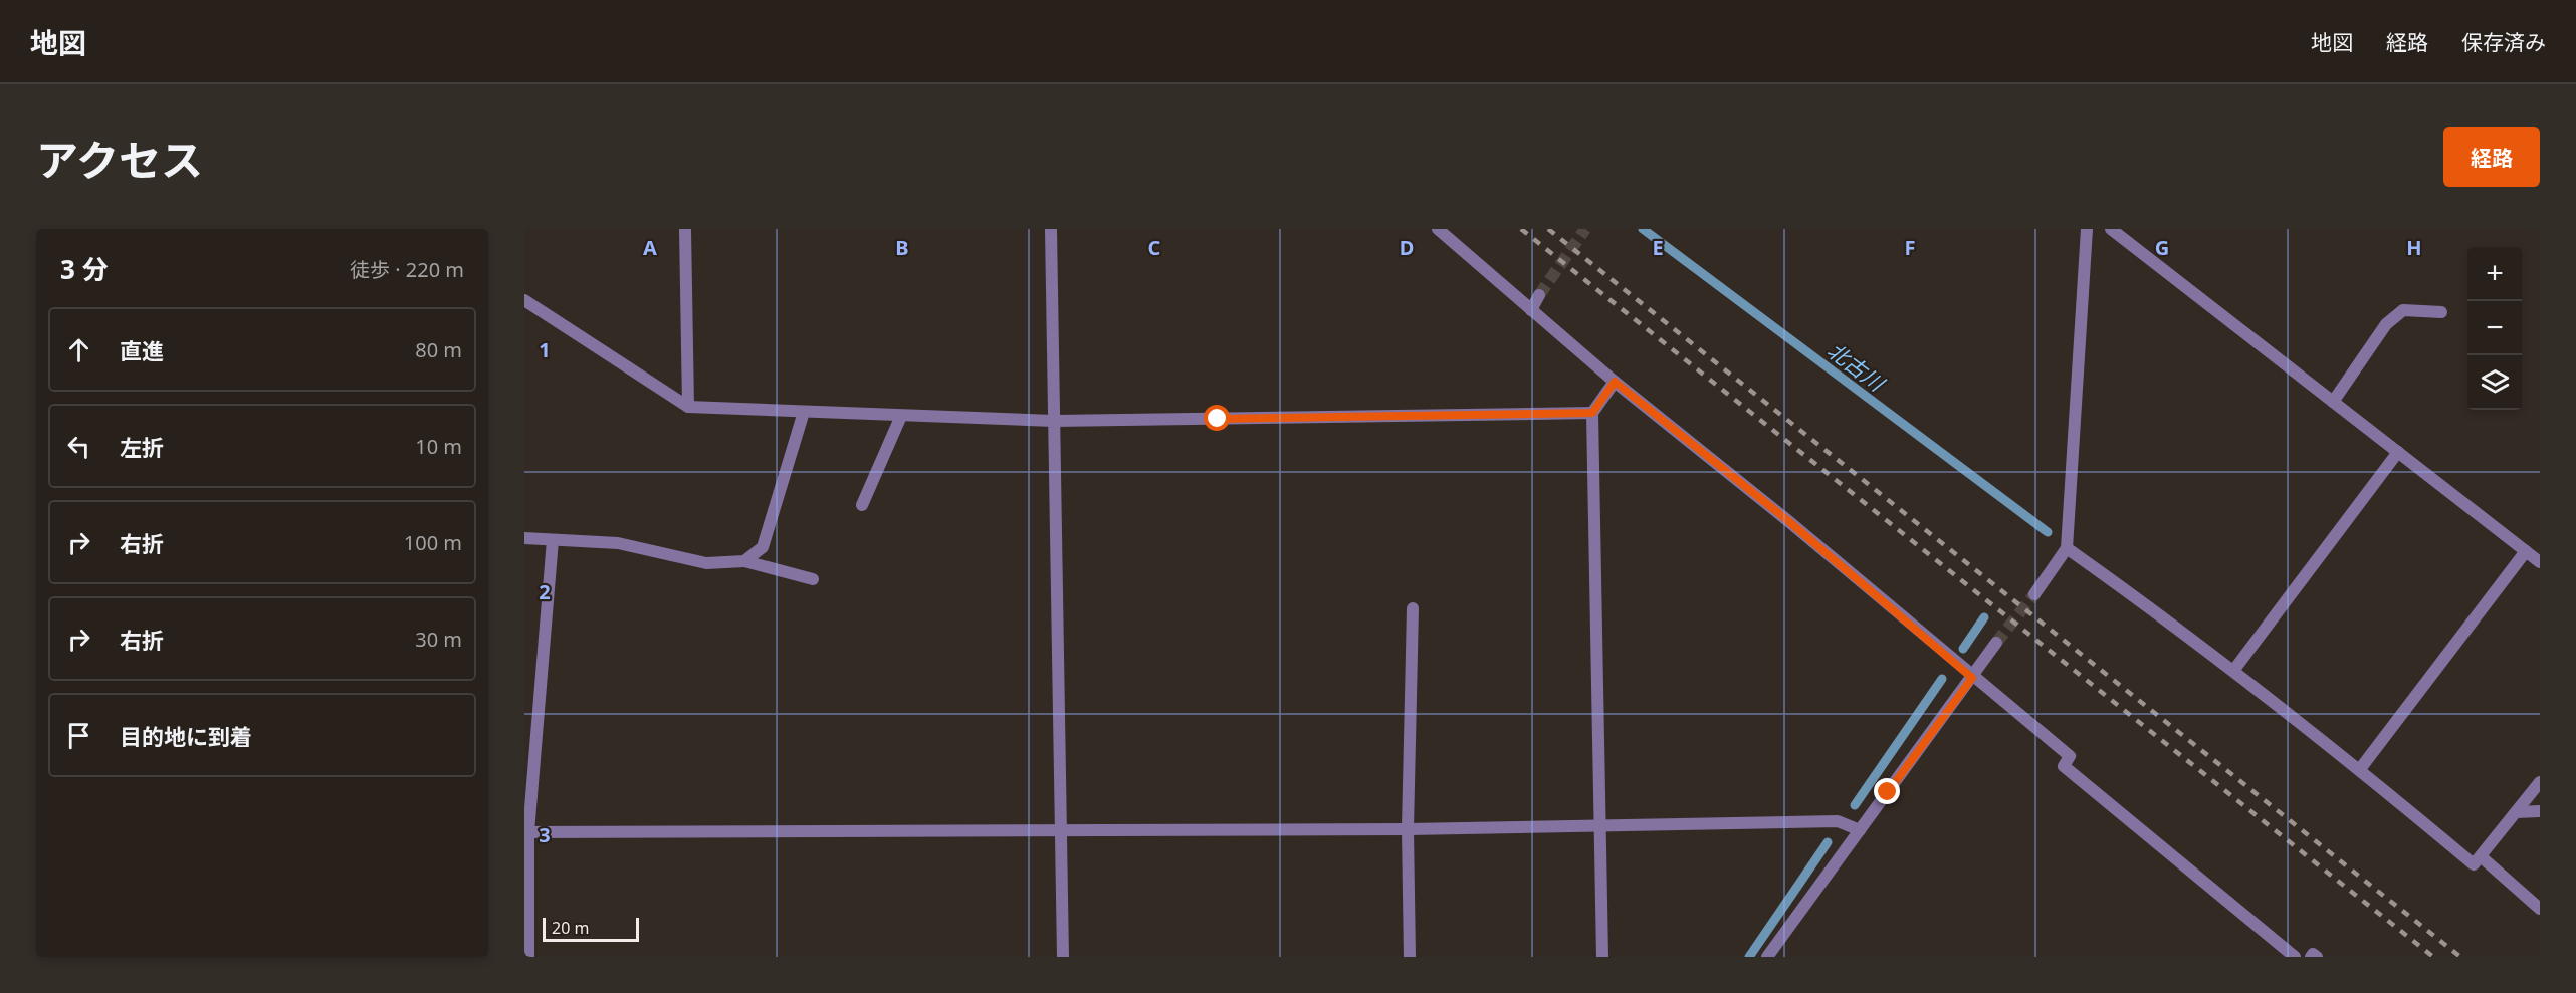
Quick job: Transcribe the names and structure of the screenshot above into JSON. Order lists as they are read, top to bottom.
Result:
{
  "water": ["北古川"],
  "scale_bar": "20 m",
  "page": {
    "header": "地図",
    "nav": ["地図", "経路", "保存済み"],
    "title": "アクセス",
    "buttons": "経路",
    "heading": ["3 分", "徒歩 · 220 m"],
    "map_buttons": ["+", "−"],
    "list": [
      ["直進", "80 m"],
      ["左折", "10 m"],
      ["右折", "100 m"],
      ["右折", "30 m"],
      "目的地に到着"
    ],
    "scale": "20 m"
  },
  "grid": {
    "columns": [
      "A",
      "B",
      "C",
      "D",
      "E",
      "F",
      "G",
      "H"
    ],
    "rows": ["1", "2", "3"]
  }
}
